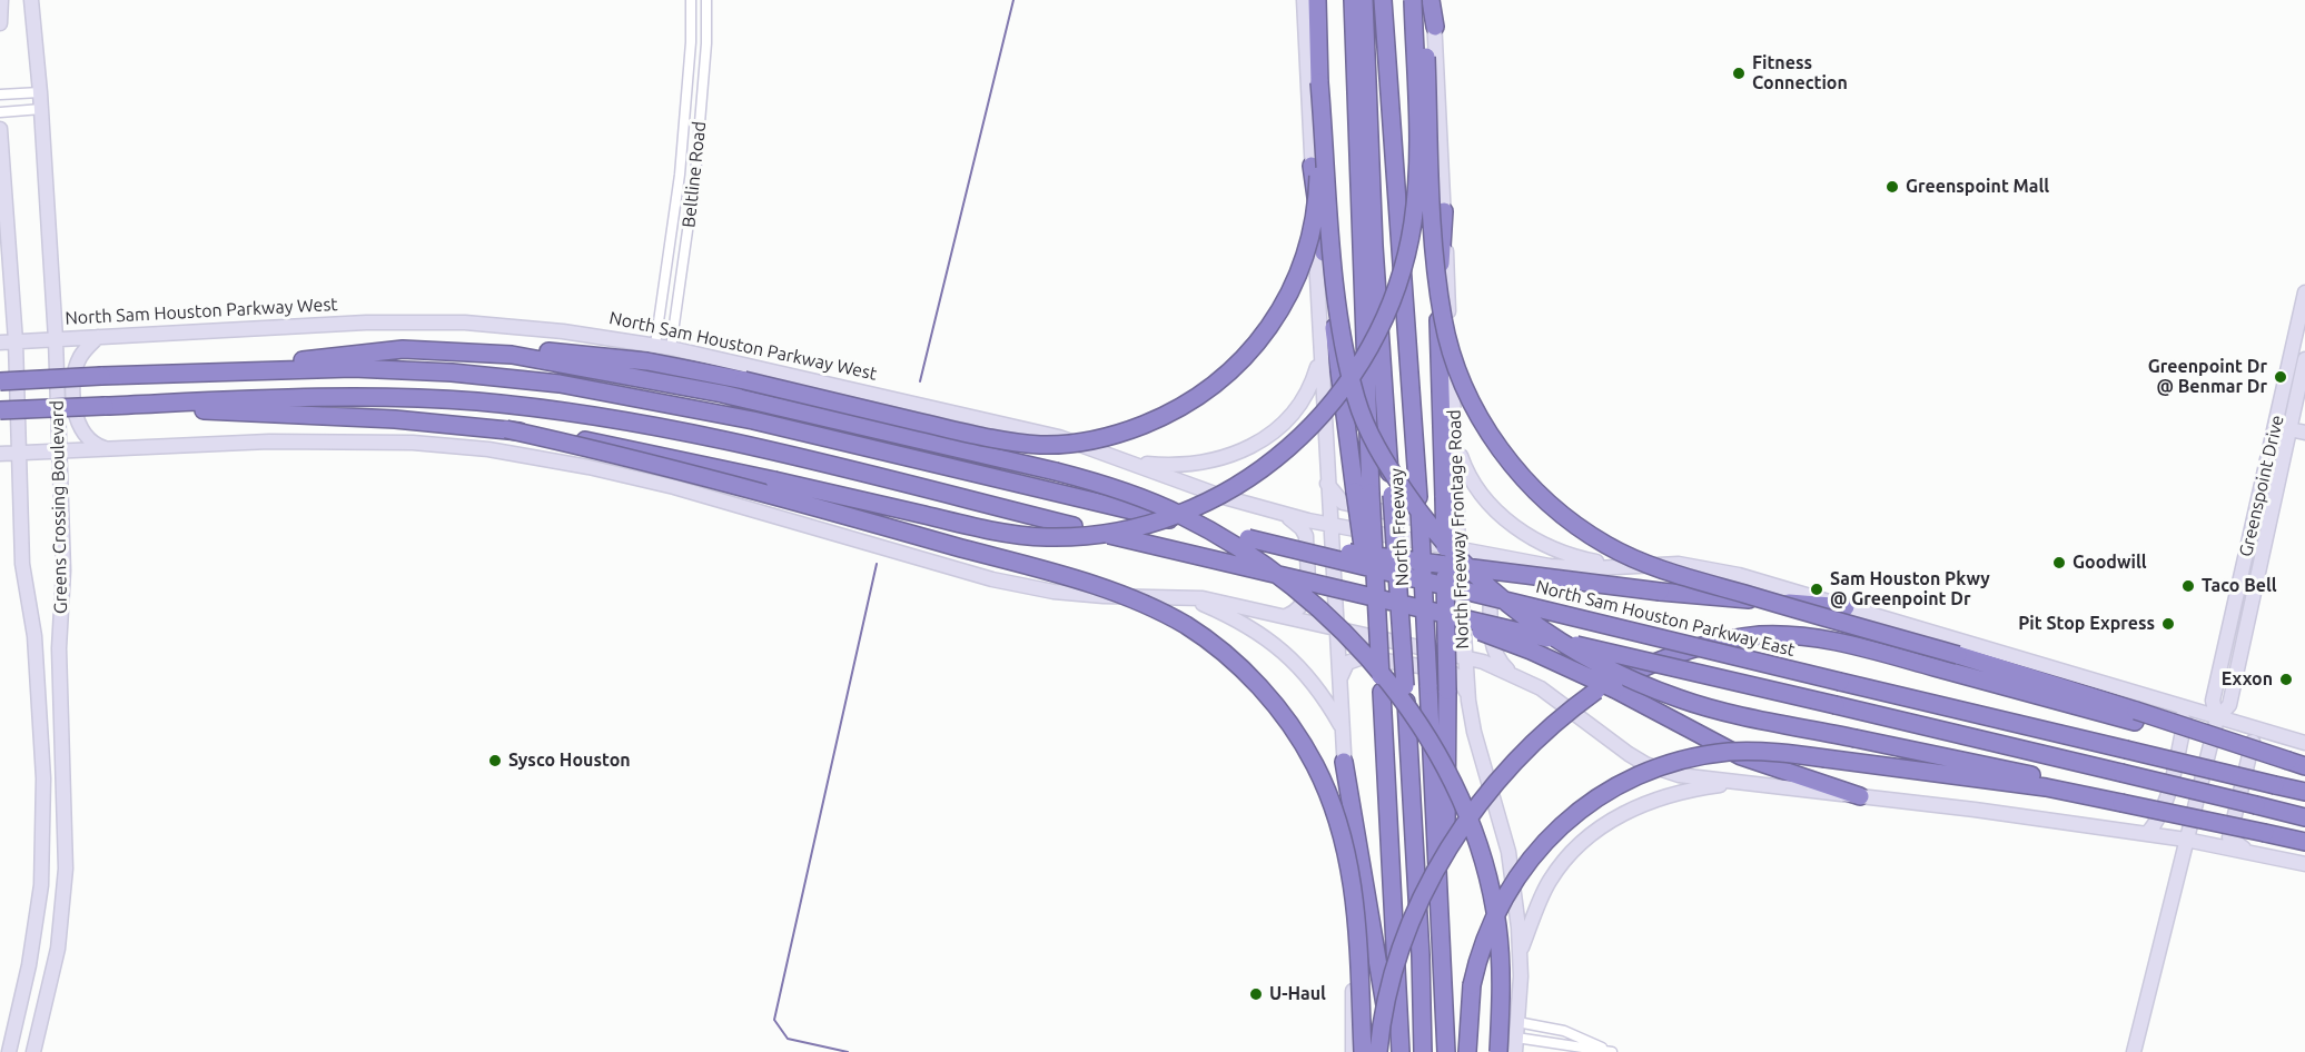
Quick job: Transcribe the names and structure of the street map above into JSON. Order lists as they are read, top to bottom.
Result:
{
  "streets": {
    "highway": ["North Freeway", "North Sam Houston Parkway East"],
    "main road": [
      "North Sam Houston Parkway West",
      "Greenspoint Drive",
      "Greens Crossing Boulevard",
      "North Freeway Frontage Road"
    ],
    "street": ["Beltline Road"]
  },
  "crossings": [
    ["Beltline Road", "North Sam Houston Parkway West"],
    ["North Sam Houston Parkway West", "Greens Crossing Boulevard"],
    ["North Sam Houston Parkway West", "North Freeway Frontage Road"],
    ["North Sam Houston Parkway West", "North Sam Houston Parkway East"],
    ["Greenspoint Drive", "North Sam Houston Parkway East"],
    ["North Freeway Frontage Road", "North Sam Houston Parkway East"]
  ],
  "places": [
    "Fitness Connection",
    "Greenspoint Mall",
    "Greenpoint Dr @ Benmar Dr",
    "Goodwill",
    "Taco Bell",
    "Sam Houston Pkwy @ Greenpoint Dr",
    "Pit Stop Express",
    "Exxon",
    "Sysco Houston",
    "U-Haul"
  ]
}
